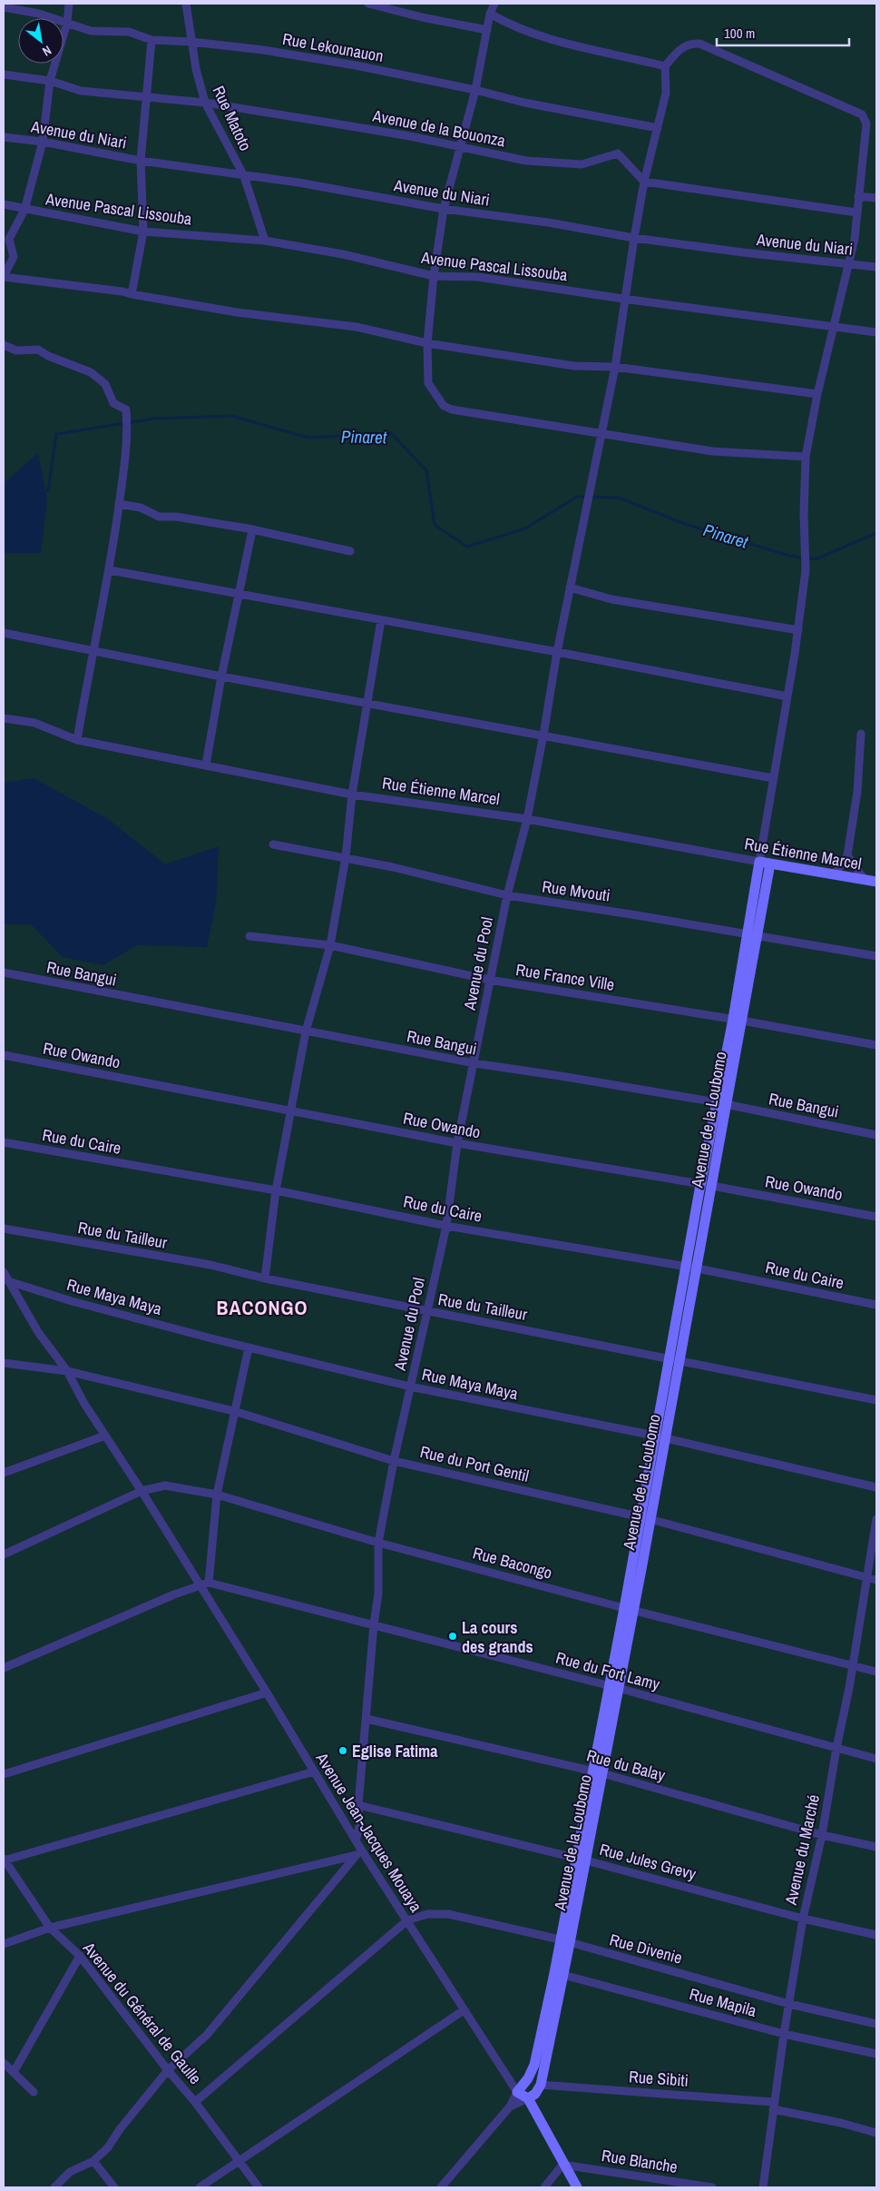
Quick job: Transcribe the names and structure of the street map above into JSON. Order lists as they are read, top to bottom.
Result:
{
  "streets": {
    "street": [
      "Rue Lekounauon",
      "Rue Matoto",
      "Avenue de la Bouonza",
      "Avenue du Niari",
      "Avenue Pascal Lissouba",
      "Rue Étienne Marcel",
      "Rue Mvouti",
      "Avenue du Pool",
      "Rue Bangui",
      "Rue France Ville",
      "Rue Owando",
      "Avenue de la Loubomo",
      "Rue du Caire",
      "Rue du Tailleur",
      "Rue Maya Maya",
      "Rue du Port Gentil",
      "Rue Bacongo",
      "Rue du Fort Lamy",
      "Rue du Balay",
      "Avenue Jean-Jacques Mouaya",
      "Avenue du Marché",
      "Rue Jules Grevy",
      "Rue Divenie",
      "Rue Mapila",
      "Avenue du Général de Gaulle",
      "Rue Sibiti",
      "Rue Blanche"
    ]
  },
  "crossings": [
    ["Rue Lekounauon", "Rue Matoto"],
    ["Rue Lekounauon", "Avenue du Pool"],
    ["Rue Matoto", "Avenue de la Bouonza"],
    ["Rue Matoto", "Avenue du Niari"],
    ["Rue Matoto", "Avenue Pascal Lissouba"],
    ["Avenue de la Bouonza", "Avenue du Pool"],
    ["Avenue du Niari", "Avenue du Pool"],
    ["Avenue Pascal Lissouba", "Avenue du Pool"],
    ["Rue Étienne Marcel", "Avenue du Pool"],
    ["Rue Étienne Marcel", "Avenue de la Loubomo"],
    ["Rue Mvouti", "Avenue du Pool"],
    ["Rue Mvouti", "Avenue de la Loubomo"],
    ["Avenue du Pool", "Rue Bangui"],
    ["Avenue du Pool", "Rue France Ville"],
    ["Avenue du Pool", "Rue Owando"],
    ["Avenue du Pool", "Rue du Caire"],
    ["Avenue du Pool", "Rue du Tailleur"],
    ["Avenue du Pool", "Rue Maya Maya"],
    ["Avenue du Pool", "Rue du Port Gentil"],
    ["Avenue du Pool", "Rue Bacongo"],
    ["Avenue du Pool", "Rue du Fort Lamy"],
    ["Avenue du Pool", "Rue du Balay"],
    ["Avenue du Pool", "Avenue Jean-Jacques Mouaya"],
    ["Avenue du Pool", "Rue Jules Grevy"],
    ["Rue Bangui", "Avenue de la Loubomo"],
    ["Rue France Ville", "Avenue de la Loubomo"],
    ["Rue Owando", "Avenue de la Loubomo"],
    ["Avenue de la Loubomo", "Rue du Caire"],
    ["Avenue de la Loubomo", "Rue du Tailleur"],
    ["Avenue de la Loubomo", "Rue Maya Maya"],
    ["Avenue de la Loubomo", "Rue du Port Gentil"],
    ["Avenue de la Loubomo", "Rue Bacongo"],
    ["Avenue de la Loubomo", "Rue du Fort Lamy"],
    ["Avenue de la Loubomo", "Rue du Balay"],
    ["Avenue de la Loubomo", "Avenue Jean-Jacques Mouaya"],
    ["Avenue de la Loubomo", "Rue Jules Grevy"],
    ["Avenue de la Loubomo", "Rue Divenie"],
    ["Avenue de la Loubomo", "Rue Mapila"],
    ["Avenue de la Loubomo", "Rue Sibiti"],
    ["Rue Maya Maya", "Avenue Jean-Jacques Mouaya"],
    ["Rue du Port Gentil", "Avenue Jean-Jacques Mouaya"],
    ["Rue du Port Gentil", "Avenue du Marché"],
    ["Rue Bacongo", "Avenue Jean-Jacques Mouaya"],
    ["Rue Bacongo", "Avenue du Marché"],
    ["Rue du Fort Lamy", "Avenue du Marché"],
    ["Rue du Balay", "Avenue du Marché"],
    ["Avenue Jean-Jacques Mouaya", "Rue Divenie"],
    ["Avenue du Marché", "Rue Jules Grevy"],
    ["Avenue du Marché", "Rue Divenie"],
    ["Avenue du Marché", "Rue Mapila"],
    ["Avenue du Marché", "Rue Sibiti"]
  ],
  "districts": ["BACONGO"],
  "water": ["Pinaret"],
  "places": ["La cours des grands", "Eglise Fatima"],
  "scale_bar": "100 m",
  "north": "bottom right"
}
